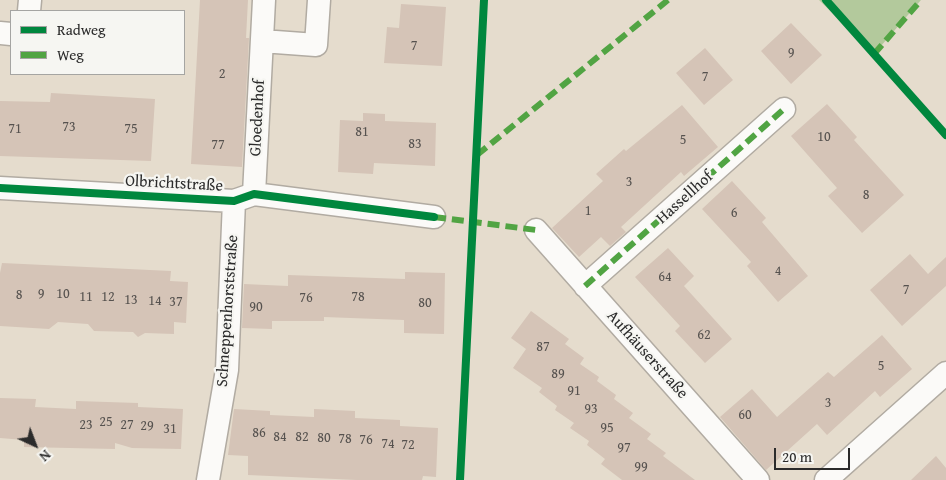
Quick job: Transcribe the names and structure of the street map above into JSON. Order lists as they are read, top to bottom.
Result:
{
  "streets": {
    "street": [
      "Gloedenhof",
      "Olbrichtstraße",
      "Hassellhof",
      "Schneppenhorststraße",
      "Aufhäuserstraße"
    ]
  },
  "crossings": [
    ["Gloedenhof", "Olbrichtstraße"],
    ["Gloedenhof", "Schneppenhorststraße"],
    ["Olbrichtstraße", "Schneppenhorststraße"],
    ["Hassellhof", "Aufhäuserstraße"]
  ],
  "house_numbers": [
    "7",
    "9",
    "2",
    "7",
    "73",
    "71",
    "75",
    "81",
    "10",
    "5",
    "83",
    "77",
    "3",
    "8",
    "1",
    "6",
    "4",
    "64",
    "7",
    "9",
    "10",
    "8",
    "11",
    "12",
    "78",
    "76",
    "13",
    "14",
    "37",
    "80",
    "90",
    "62",
    "87",
    "5",
    "89",
    "91",
    "3",
    "93",
    "60",
    "25",
    "23",
    "27",
    "29",
    "95",
    "31",
    "86",
    "84",
    "82",
    "80",
    "78",
    "76",
    "74",
    "72",
    "97",
    "99"
  ],
  "legend": ["Radweg", "Weg"],
  "scale_bar": "20 m",
  "north": "bottom right"
}
